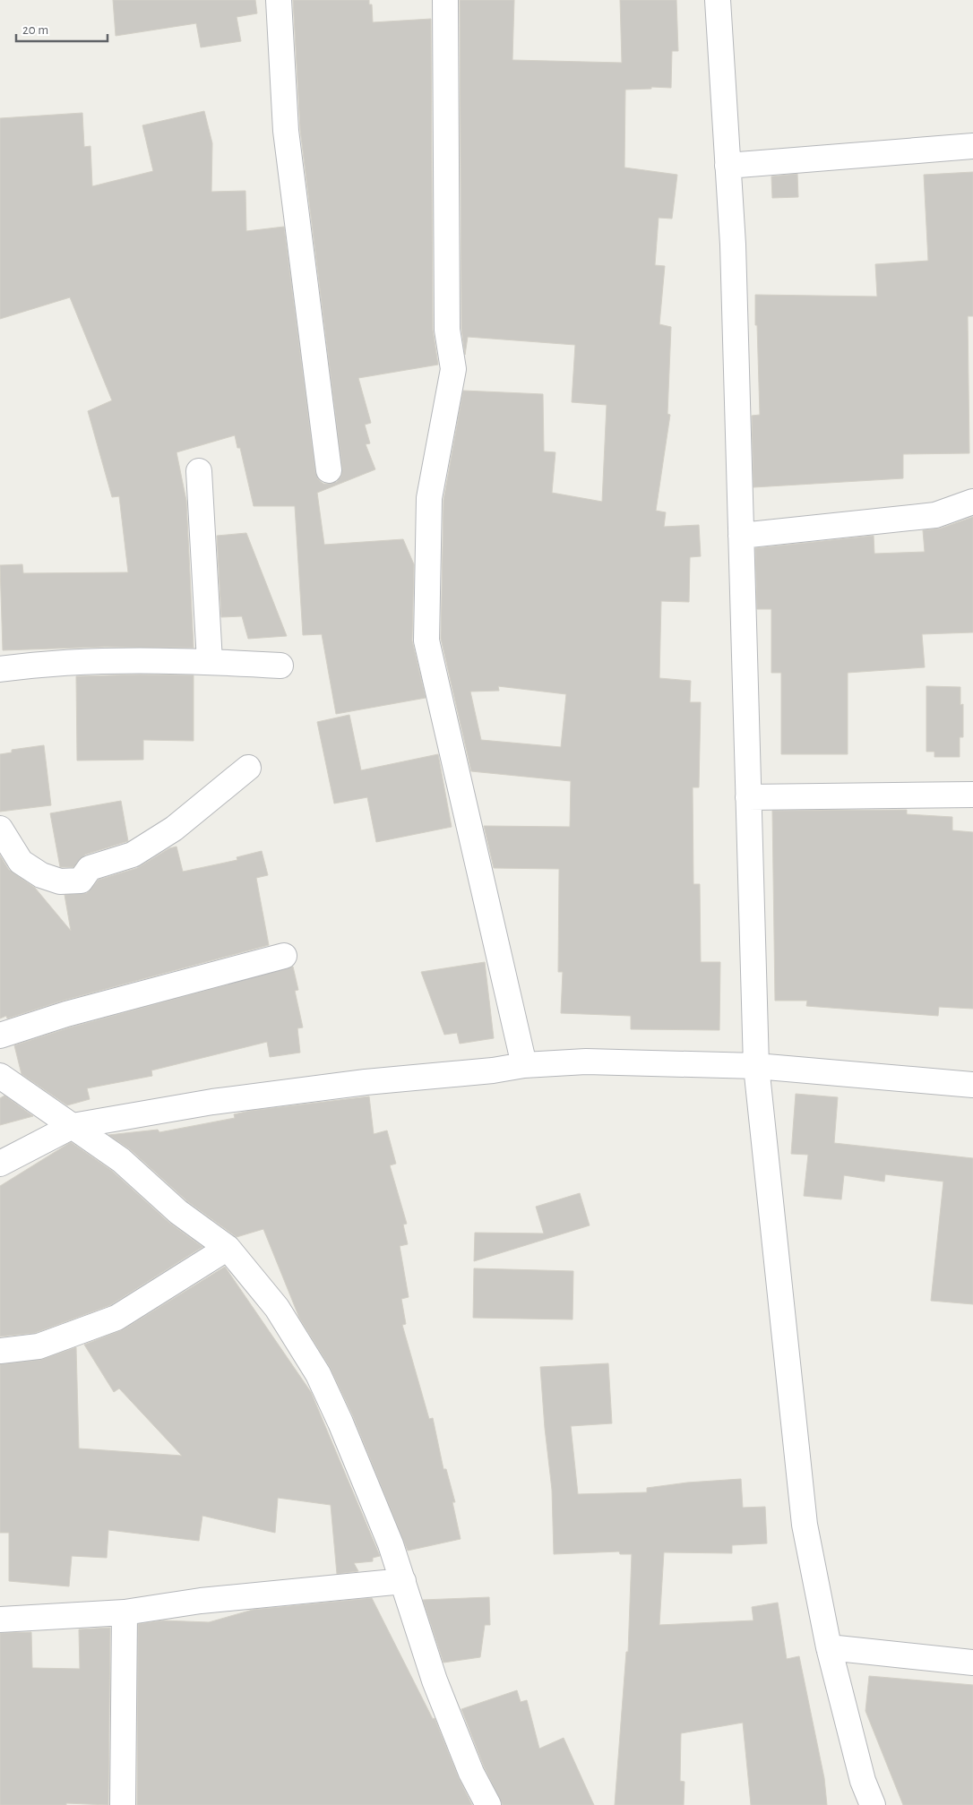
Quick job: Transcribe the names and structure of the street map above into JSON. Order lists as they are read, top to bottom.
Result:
{
  "scale_bar": "20 m"
}
